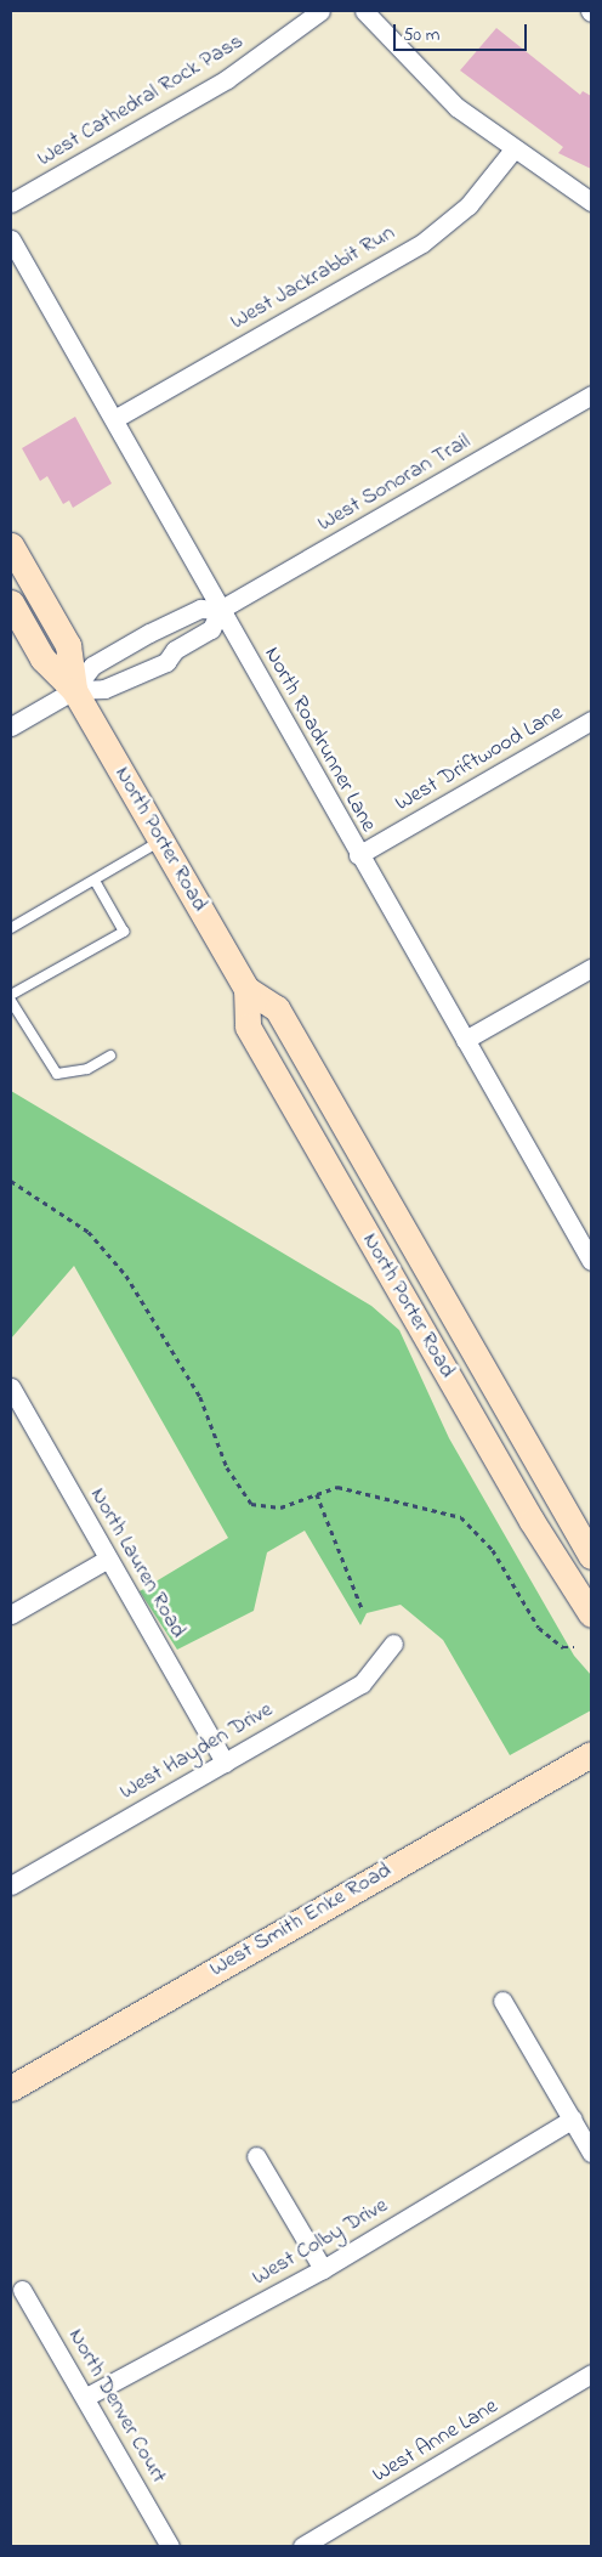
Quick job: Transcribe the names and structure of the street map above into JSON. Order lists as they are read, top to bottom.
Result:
{
  "streets": {
    "street": [
      "West Cathedral Rock Pass",
      "West Jackrabbit Run",
      "West Sonoran Trail",
      "North Roadrunner Lane",
      "West Driftwood Lane",
      "North Porter Road",
      "North Lauren Road",
      "West Hayden Drive",
      "West Smith Enke Road",
      "West Colby Drive",
      "North Denver Court",
      "West Anne Lane"
    ]
  },
  "crossings": [
    ["West Jackrabbit Run", "North Roadrunner Lane"],
    ["West Sonoran Trail", "North Roadrunner Lane"],
    ["West Sonoran Trail", "North Porter Road"],
    ["North Roadrunner Lane", "West Driftwood Lane"],
    ["North Lauren Road", "West Hayden Drive"],
    ["West Colby Drive", "North Denver Court"]
  ],
  "scale_bar": "50 m"
}
